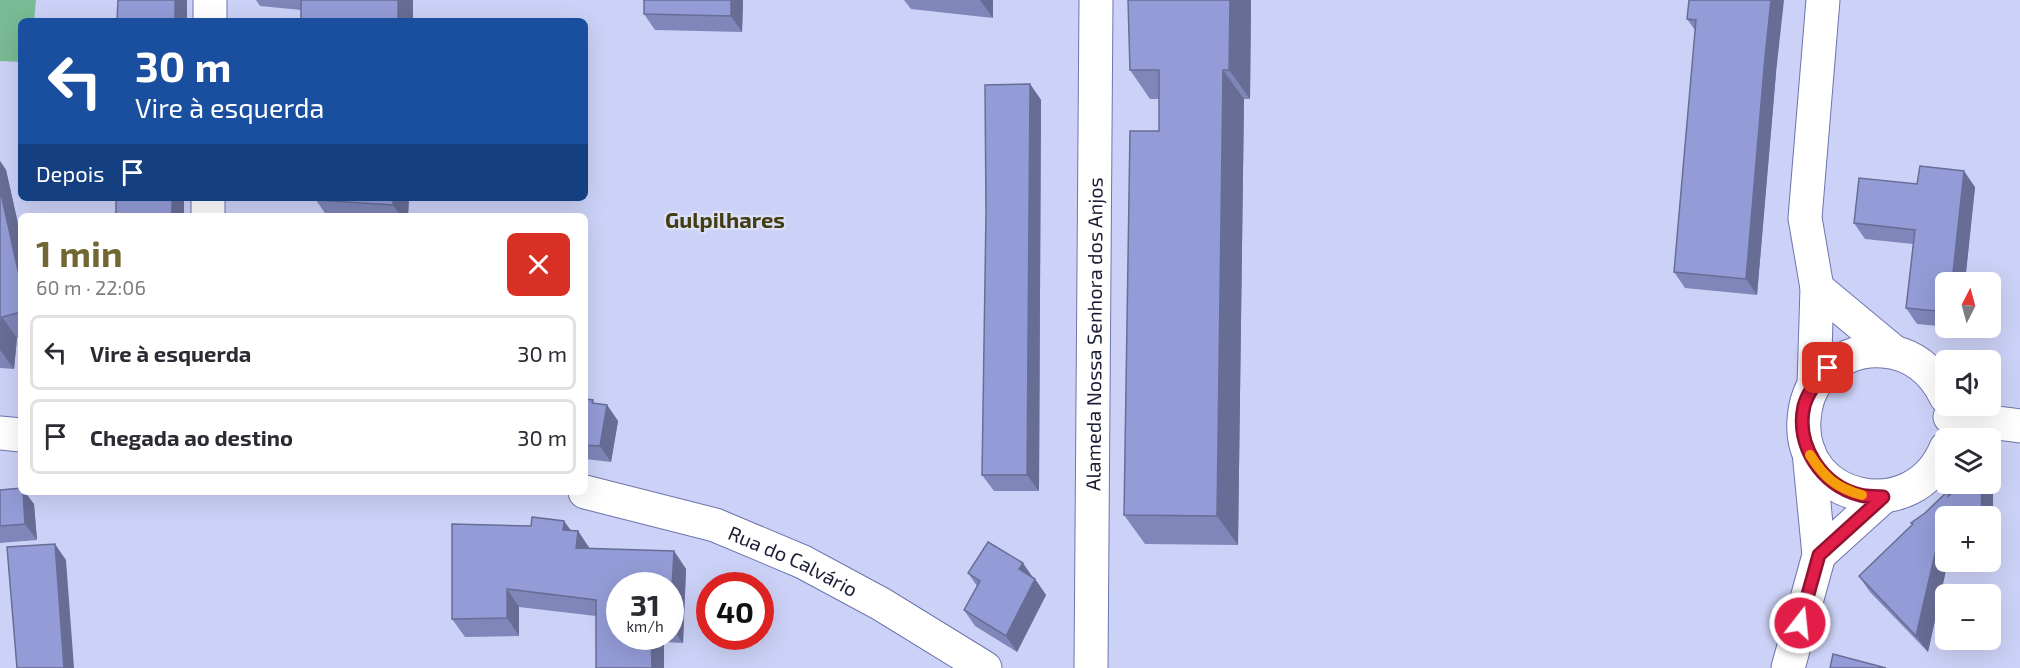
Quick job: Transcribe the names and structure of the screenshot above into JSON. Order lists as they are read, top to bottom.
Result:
{
  "streets": {
    "street": ["Alameda Nossa Senhora dos Anjos", "Rua do Calvário"]
  },
  "districts": ["Gulpilhares"],
  "north": "top",
  "page": {
    "turn": ["30 m", "Vire à esquerda"],
    "then": "Depois",
    "heading": ["1 min", "60 m · 22:06"],
    "map_buttons": ["+", "−"],
    "list": [
      {
        "name": "Vire à esquerda",
        "value": "30 m"
      },
      {
        "name": "Chegada ao destino",
        "value": "30 m"
      }
    ],
    "speed": "31 km/h",
    "limit": "40"
  }
}
